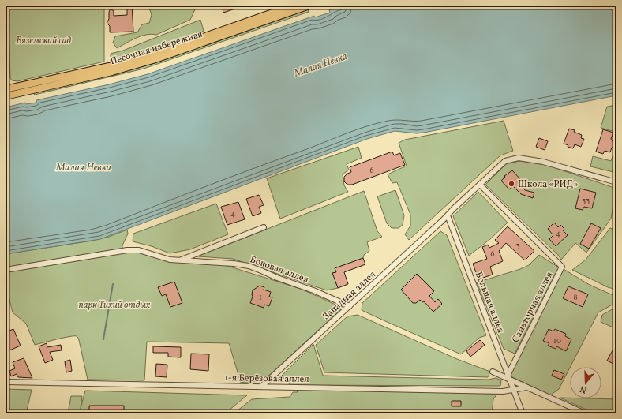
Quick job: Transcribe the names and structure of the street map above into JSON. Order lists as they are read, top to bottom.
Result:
{
  "streets": {
    "main road": ["Песочная набережная"],
    "street": [
      "Боковая аллея",
      "Западная аллея",
      "Большая аллея",
      "Санаторная аллея",
      "1-я Берёзовая аллея"
    ]
  },
  "crossings": [
    ["Боковая аллея", "Западная аллея"],
    ["Западная аллея", "Большая аллея"],
    ["Западная аллея", "Санаторная аллея"],
    ["Западная аллея", "1-я Берёзовая аллея"],
    ["Большая аллея", "Санаторная аллея"],
    ["Большая аллея", "1-я Берёзовая аллея"]
  ],
  "water": ["Малая Невка"],
  "parks": ["Вяземский сад", "парк Тихий отдых"],
  "places": ["Школа «РИД»"],
  "house_numbers": [
    "6",
    "33",
    "4",
    "4",
    "3",
    "6",
    "1",
    "8",
    "10"
  ],
  "north": "bottom"
}
